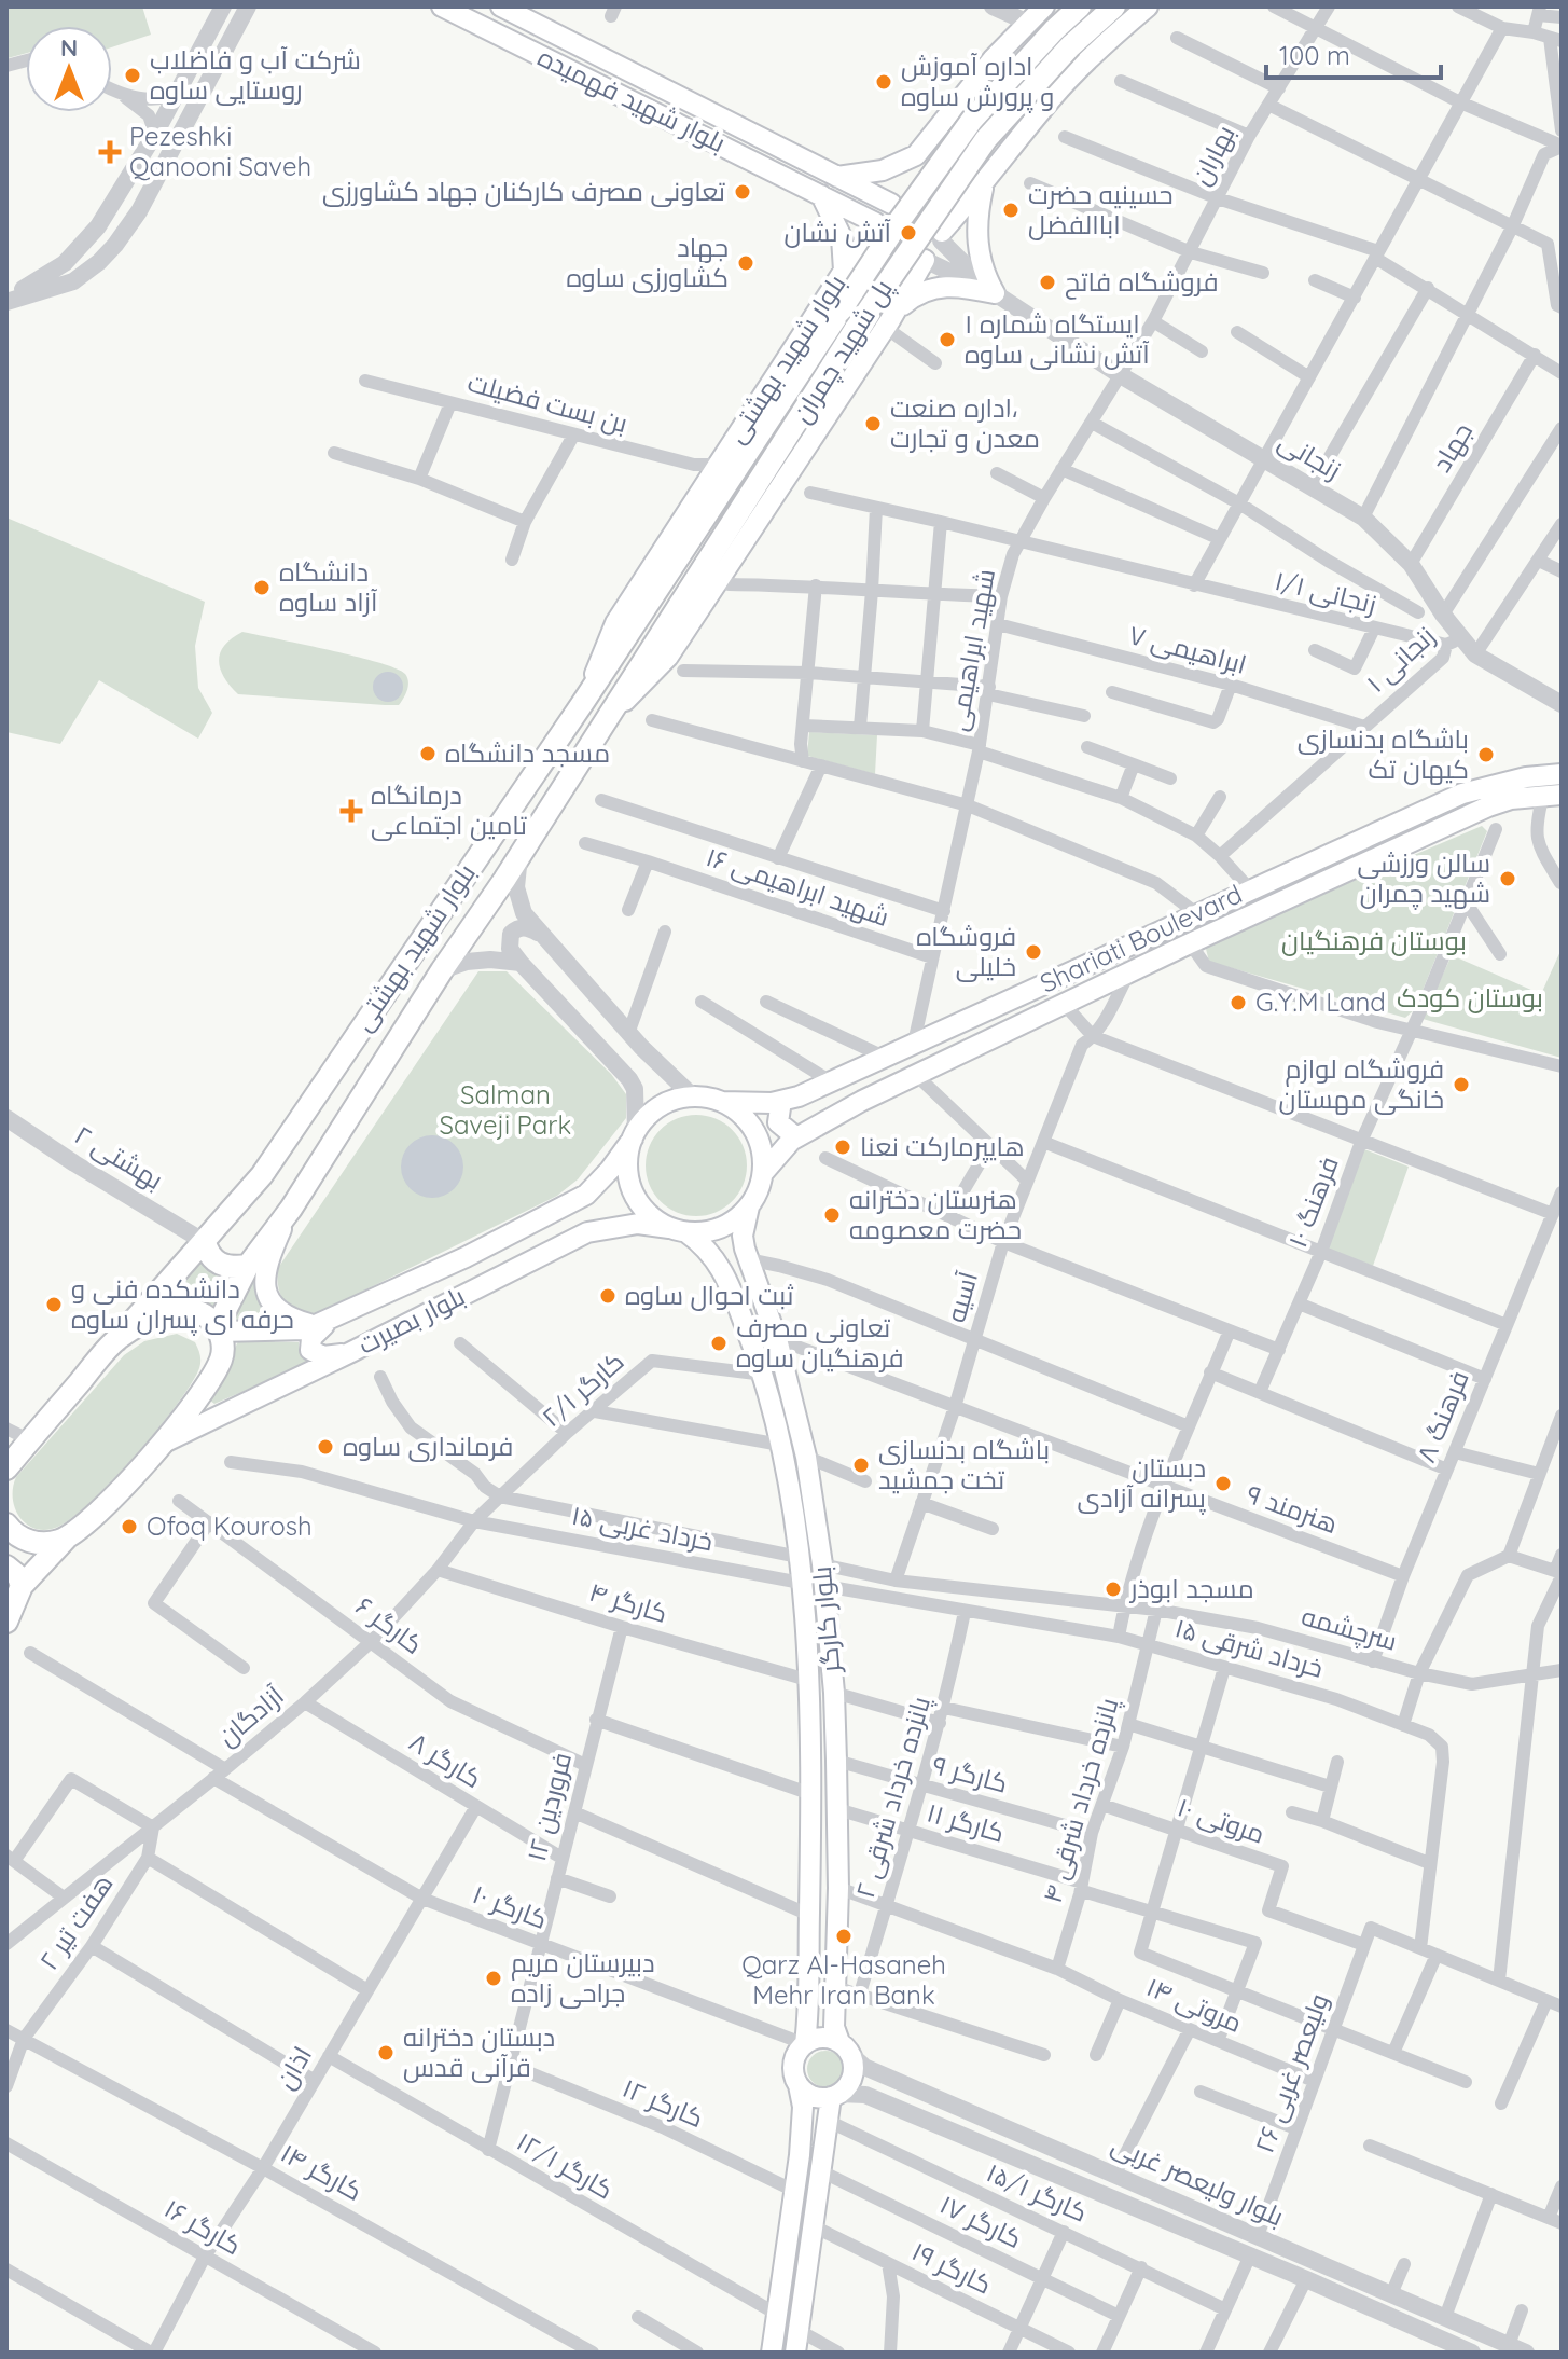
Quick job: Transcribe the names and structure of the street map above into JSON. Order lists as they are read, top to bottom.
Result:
{
  "streets": {
    "main road": [
      "بلوار شهید فهمیده",
      "پل شهید چمران",
      "بلوار شهید بهشتی",
      "Shariati Boulevard",
      "بلوار بصیرت",
      "بلوار کارگر"
    ],
    "street": [
      "بهاران",
      "بن بست فضیلت",
      "جهاد",
      "زنجانی",
      "زنجانی ۱/۱",
      "شهید ابراهیمی",
      "ابراهیمی ۷",
      "زنجانی ۱",
      "شهید ابراهیمی ۱۶",
      "بهشتی ۲",
      "فرهنگ ۱۰",
      "آسیه",
      "کارگر ۲/۱",
      "فرهنگ ۸",
      "هنرمند ۹",
      "۱۵ خرداد غربی",
      "کارگر ۴",
      "کارگر ۶",
      "سرچشمه",
      "۱۵ خرداد شرقی",
      "آزادگان",
      "کارگر ۸",
      "کارگر ۹",
      "پانزده خرداد شرقی ۲",
      "پانزده خرداد شرقی ۴",
      "۱۲ فروردین",
      "مروتی ۱۰",
      "کارگر ۱۱",
      "کارگر ۱۰",
      "هفت تیر ۲",
      "مروتی ۱۴",
      "اذان",
      "ولیعصر غربی ۲۶",
      "کارگر ۱۲",
      "کارگر ۱۲/۱",
      "کارگر ۱۴",
      "بلوار ولیعصر غربی",
      "کارگر ۱۵/۱",
      "کارگر ۱۷",
      "کارگر ۱۶",
      "کارگر ۱۹"
    ]
  },
  "crossings": [
    ["بلوار شهید فهمیده", "بلوار شهید بهشتی"],
    ["بهاران", "زنجانی"],
    ["بهاران", "شهید ابراهیمی"],
    ["پل شهید چمران", "بلوار شهید بهشتی"],
    ["بلوار شهید بهشتی", "بن بست فضیلت"],
    ["بلوار شهید بهشتی", "بهشتی ۲"],
    ["بلوار شهید بهشتی", "بلوار بصیرت"],
    ["جهاد", "زنجانی"],
    ["زنجانی", "زنجانی ۱/۱"],
    ["زنجانی", "شهید ابراهیمی"],
    ["زنجانی", "زنجانی ۱"],
    ["زنجانی ۱/۱", "شهید ابراهیمی"],
    ["زنجانی ۱/۱", "زنجانی ۱"],
    ["شهید ابراهیمی", "ابراهیمی ۷"],
    ["شهید ابراهیمی", "شهید ابراهیمی ۱۶"],
    ["شهید ابراهیمی", "Shariati Boulevard"],
    ["ابراهیمی ۷", "زنجانی ۱"],
    ["Shariati Boulevard", "آسیه"],
    ["Shariati Boulevard", "بلوار بصیرت"],
    ["Shariati Boulevard", "بلوار کارگر"],
    ["آسیه", "هنرمند ۹"],
    ["بلوار بصیرت", "بلوار کارگر"],
    ["کارگر ۲/۱", "۱۵ خرداد غربی"],
    ["کارگر ۲/۱", "بلوار کارگر"],
    ["کارگر ۲/۱", "آزادگان"],
    ["فرهنگ ۸", "هنرمند ۹"],
    ["فرهنگ ۸", "سرچشمه"],
    ["هنرمند ۹", "بلوار کارگر"],
    ["۱۵ خرداد غربی", "بلوار کارگر"],
    ["۱۵ خرداد غربی", "آزادگان"],
    ["کارگر ۴", "بلوار کارگر"],
    ["کارگر ۴", "آزادگان"],
    ["کارگر ۴", "۱۲ فروردین"],
    ["بلوار کارگر", "۱۵ خرداد شرقی"],
    ["بلوار کارگر", "کارگر ۹"],
    ["بلوار کارگر", "کارگر ۱۱"],
    ["بلوار کارگر", "کارگر ۱۰"],
    ["بلوار کارگر", "مروتی ۱۴"],
    ["بلوار کارگر", "بلوار ولیعصر غربی"],
    ["کارگر ۶", "آزادگان"],
    ["کارگر ۶", "۱۲ فروردین"],
    ["سرچشمه", "پانزده خرداد شرقی ۴"],
    ["۱۵ خرداد شرقی", "پانزده خرداد شرقی ۲"],
    ["۱۵ خرداد شرقی", "پانزده خرداد شرقی ۴"],
    ["آزادگان", "کارگر ۸"],
    ["آزادگان", "کارگر ۱۰"],
    ["آزادگان", "هفت تیر ۲"],
    ["کارگر ۸", "۱۲ فروردین"],
    ["کارگر ۸", "اذان"],
    ["کارگر ۹", "پانزده خرداد شرقی ۲"],
    ["کارگر ۹", "پانزده خرداد شرقی ۴"],
    ["پانزده خرداد شرقی ۲", "کارگر ۱۱"],
    ["پانزده خرداد شرقی ۲", "مروتی ۱۴"],
    ["پانزده خرداد شرقی ۴", "مروتی ۱۰"],
    ["پانزده خرداد شرقی ۴", "کارگر ۱۱"],
    ["پانزده خرداد شرقی ۴", "مروتی ۱۴"],
    ["۱۲ فروردین", "کارگر ۱۰"],
    ["۱۲ فروردین", "کارگر ۱۲"],
    ["۱۲ فروردین", "کارگر ۱۲/۱"],
    ["مروتی ۱۰", "ولیعصر غربی ۲۶"],
    ["کارگر ۱۰", "اذان"],
    ["کارگر ۱۰", "بلوار ولیعصر غربی"],
    ["هفت تیر ۲", "کارگر ۱۴"],
    ["مروتی ۱۴", "ولیعصر غربی ۲۶"],
    ["اذان", "کارگر ۱۲/۱"],
    ["اذان", "کارگر ۱۴"],
    ["اذان", "کارگر ۱۶"],
    ["ولیعصر غربی ۲۶", "بلوار ولیعصر غربی"]
  ],
  "parks": ["بوستان فرهنگیان", "بوستان کودک", "Salman Saveji Park"],
  "places": {
    "other": [
      "شرکت آب و فاضلاب روستایی ساوه",
      "اداره آموزش و پرورش ساوه",
      "تعاونی مصرف کارکنان جهاد کشاورزی",
      "حسینیه حضرت اباالفضل",
      "آتش نشان",
      "جهاد کشاورزی ساوه",
      "فروشگاه فاتح",
      "ایستگاه شماره ۱ آتش نشانی ساوه",
      "اداره صنعت، معدن و تجارت",
      "دانشگاه آزاد ساوه",
      "مسجد دانشگاه",
      "باشگاه بدنسازی کیهان تک",
      "سالن ورزشی شهید چمران",
      "فروشگاه خلیلی",
      "G.Y.M Land",
      "فروشگاه لوازم خانگی مهستان",
      "هایپرمارکت نعنا",
      "هنرستان دخترانه حضرت معصومه",
      "ثبت احوال ساوه",
      "دانشکده فنی و حرفه ای پسران ساوه",
      "تعاونی مصرف فرهنگیان ساوه",
      "فرمانداری ساوه",
      "باشگاه بدنسازی تخت جمشید",
      "دبستان پسرانه آزادی",
      "Ofoq Kourosh",
      "مسجد ابوذر",
      "Qarz Al-Hasaneh Mehr Iran Bank",
      "دبیرستان مریم جراحی زاده",
      "دبستان دخترانه قرآنی قدس"
    ],
    "health": ["Pezeshki Qanooni Saveh", "درمانگاه تامین اجتماعی"]
  },
  "scale_bar": "100 m",
  "north": "top"
}
